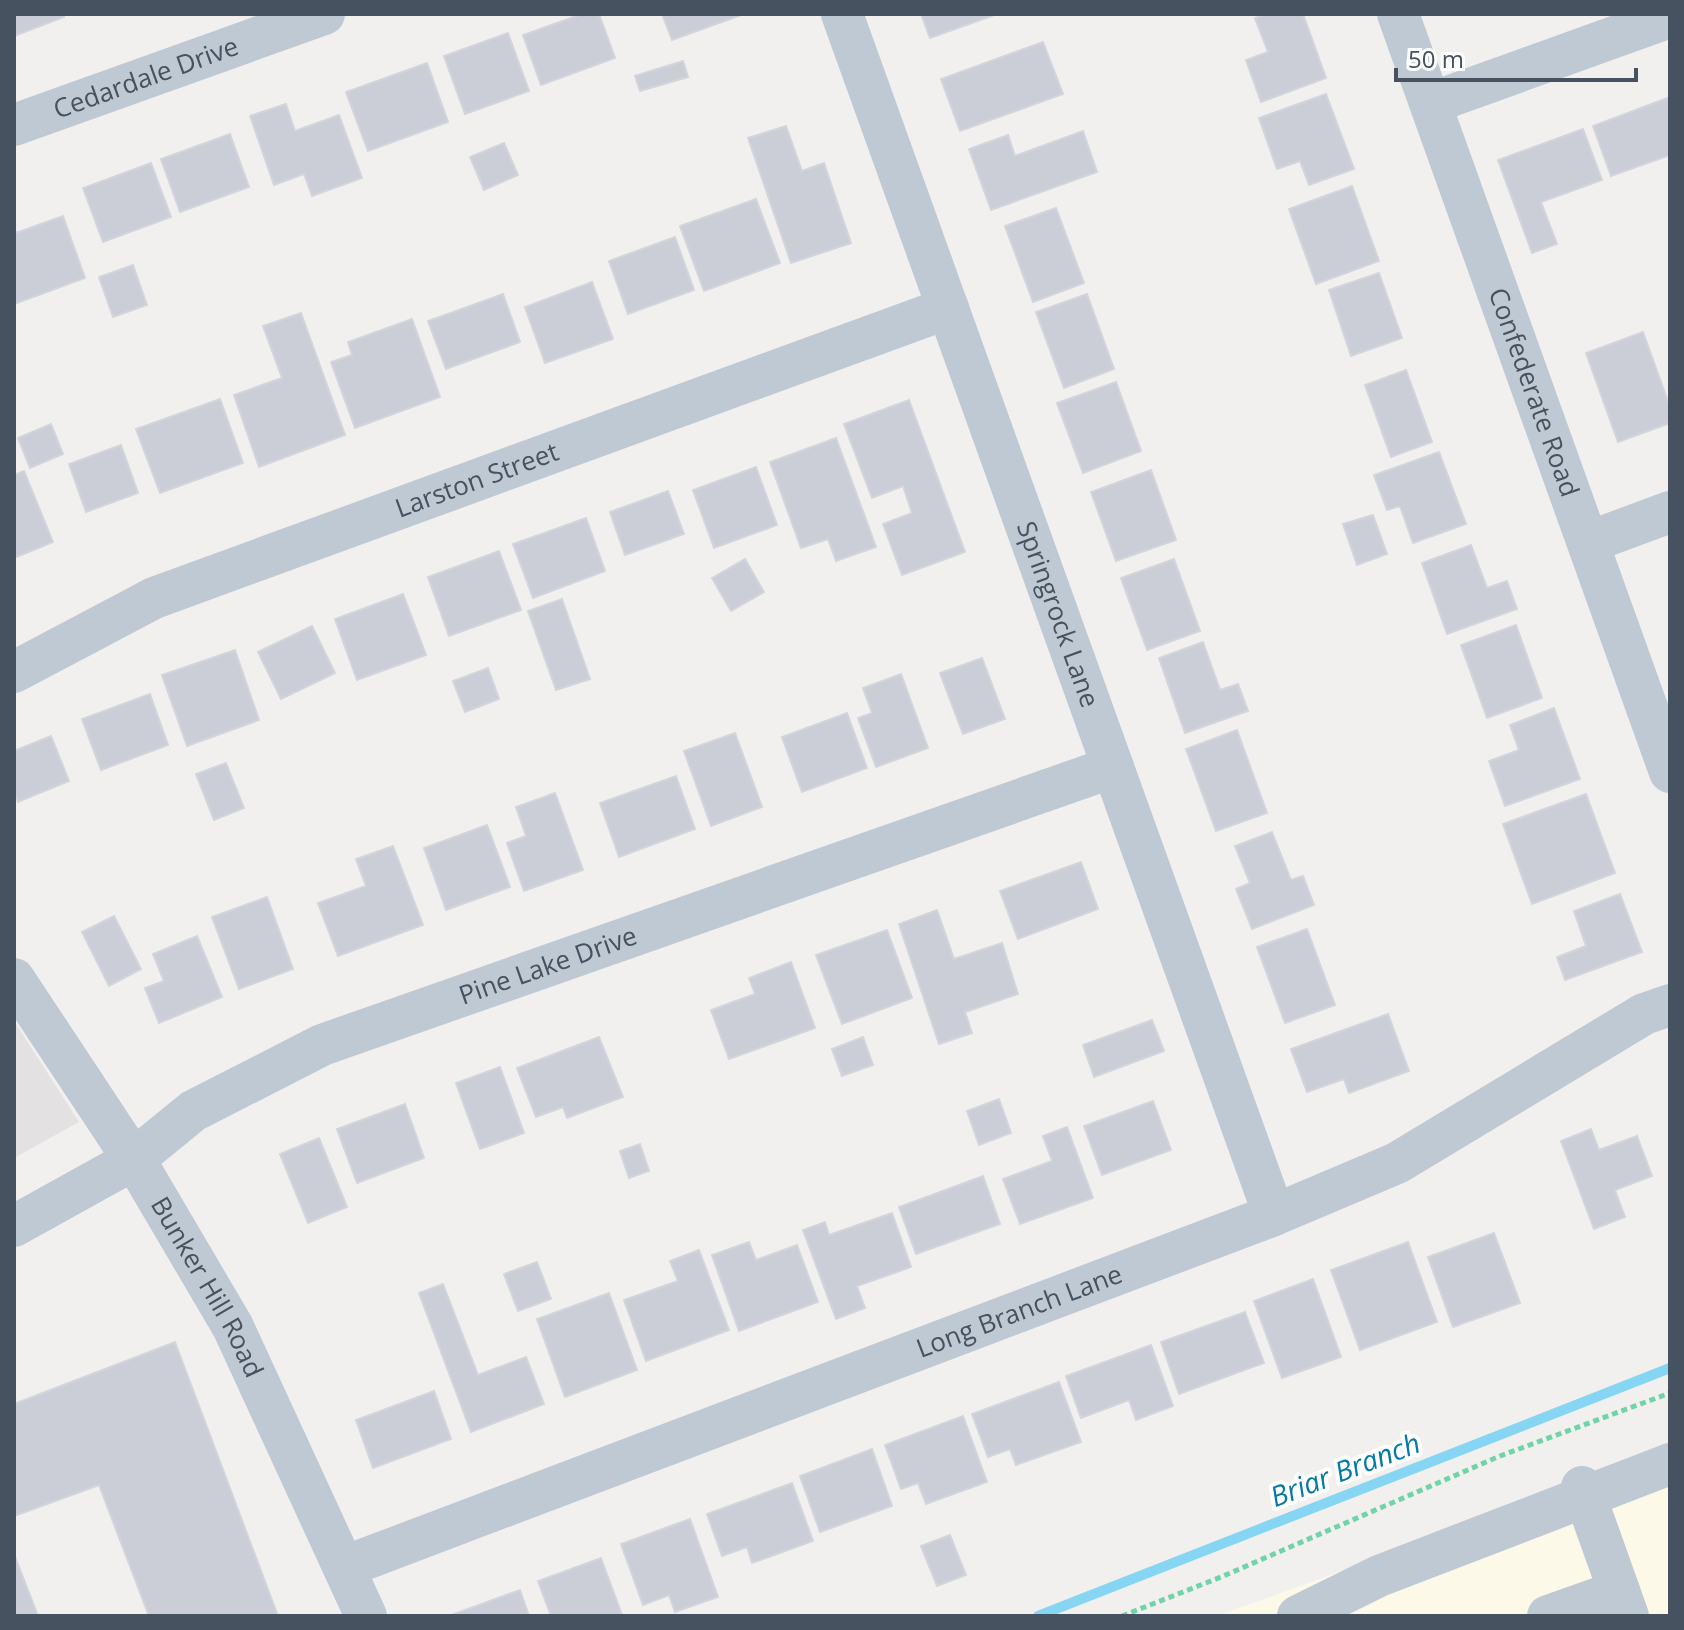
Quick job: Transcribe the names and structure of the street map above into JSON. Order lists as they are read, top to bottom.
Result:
{
  "streets": {
    "street": [
      "Cedardale Drive",
      "Confederate Road",
      "Larston Street",
      "Springrock Lane",
      "Pine Lake Drive",
      "Bunker Hill Road",
      "Long Branch Lane"
    ]
  },
  "crossings": [
    ["Larston Street", "Springrock Lane"],
    ["Springrock Lane", "Pine Lake Drive"],
    ["Springrock Lane", "Long Branch Lane"],
    ["Pine Lake Drive", "Bunker Hill Road"],
    ["Bunker Hill Road", "Long Branch Lane"]
  ],
  "water": ["Briar Branch"],
  "scale_bar": "50 m"
}
